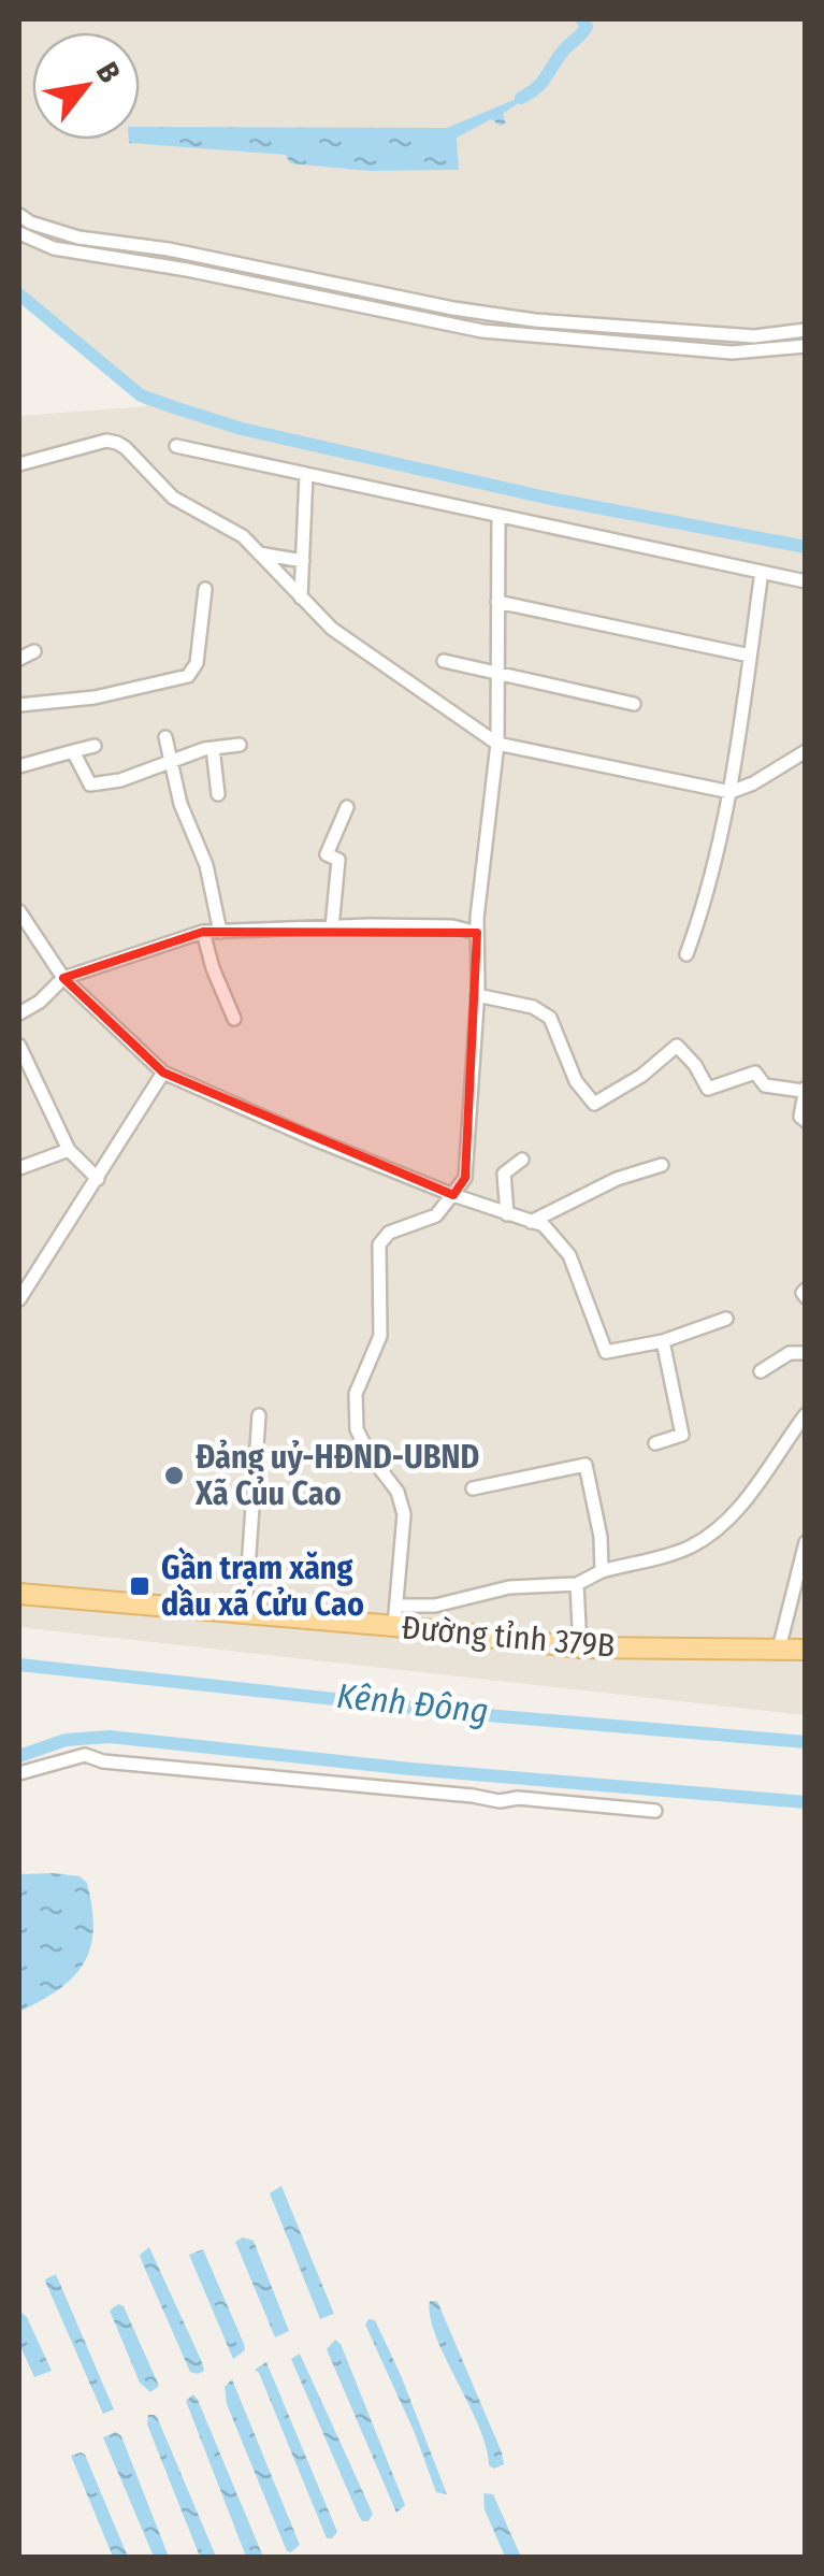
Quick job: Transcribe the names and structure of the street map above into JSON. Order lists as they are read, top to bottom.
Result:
{
  "streets": {
    "main road": ["Đường tỉnh 379B"]
  },
  "water": ["Kênh Đông"],
  "places": {
    "other": ["Đảng uỷ-HĐND-UBND Xã Củu Cao"],
    "transit": ["Gần trạm xăng dầu xã Cửu Cao"]
  },
  "north": "top right"
}
